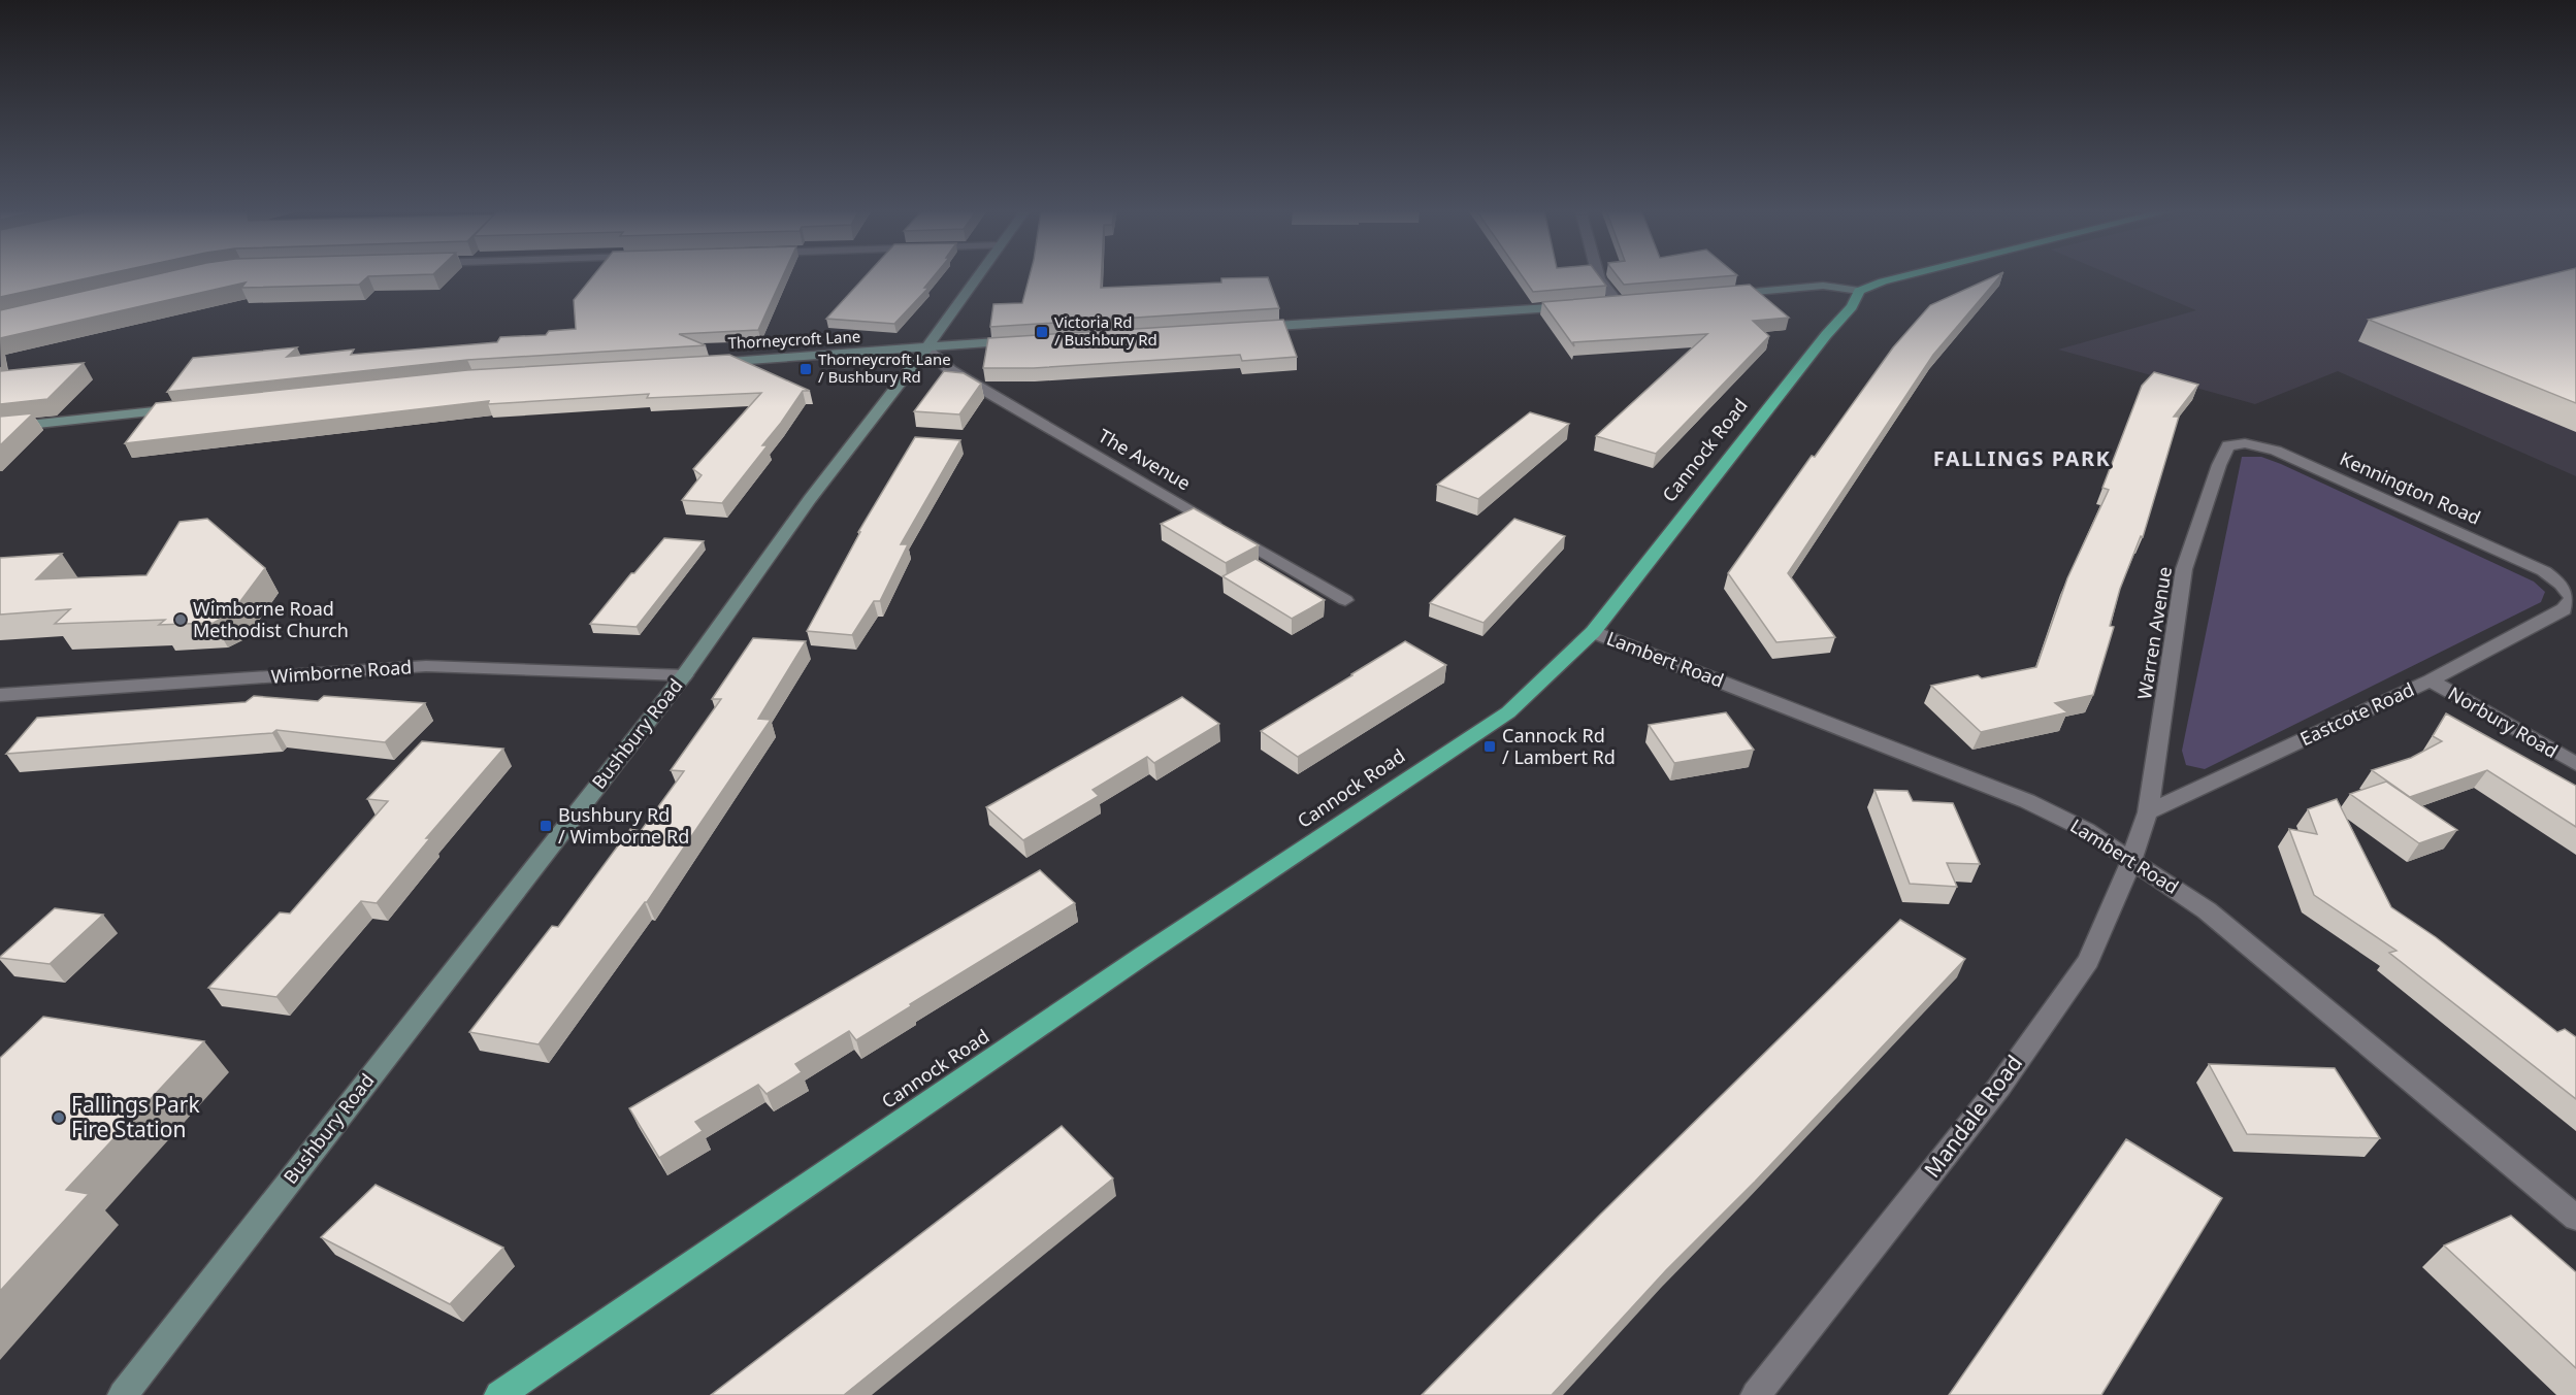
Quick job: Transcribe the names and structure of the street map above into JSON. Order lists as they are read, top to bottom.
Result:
{
  "streets": {
    "highway": ["Cannock Road"],
    "street": [
      "Thorneycroft Lane",
      "The Avenue",
      "Kennington Road",
      "Warren Avenue",
      "Lambert Road",
      "Wimborne Road",
      "Eastcote Road",
      "Norbury Road",
      "Bushbury Road",
      "Mandale Road"
    ]
  },
  "crossings": [
    ["Thorneycroft Lane", "The Avenue"],
    ["Thorneycroft Lane", "Bushbury Road"],
    ["Cannock Road", "Lambert Road"],
    ["The Avenue", "Bushbury Road"],
    ["Kennington Road", "Warren Avenue"],
    ["Kennington Road", "Eastcote Road"],
    ["Warren Avenue", "Eastcote Road"],
    ["Warren Avenue", "Mandale Road"],
    ["Lambert Road", "Mandale Road"],
    ["Wimborne Road", "Bushbury Road"],
    ["Eastcote Road", "Norbury Road"],
    ["Eastcote Road", "Mandale Road"]
  ],
  "districts": ["FALLINGS PARK"],
  "places": {
    "transit": [
      "Victoria Rd / Bushbury Rd",
      "Thorneycroft Lane / Bushbury Rd",
      "Cannock Rd / Lambert Rd",
      "Bushbury Rd / Wimborne Rd"
    ],
    "other": ["Wimborne Road Methodist Church", "Fallings Park Fire Station"]
  }
}
